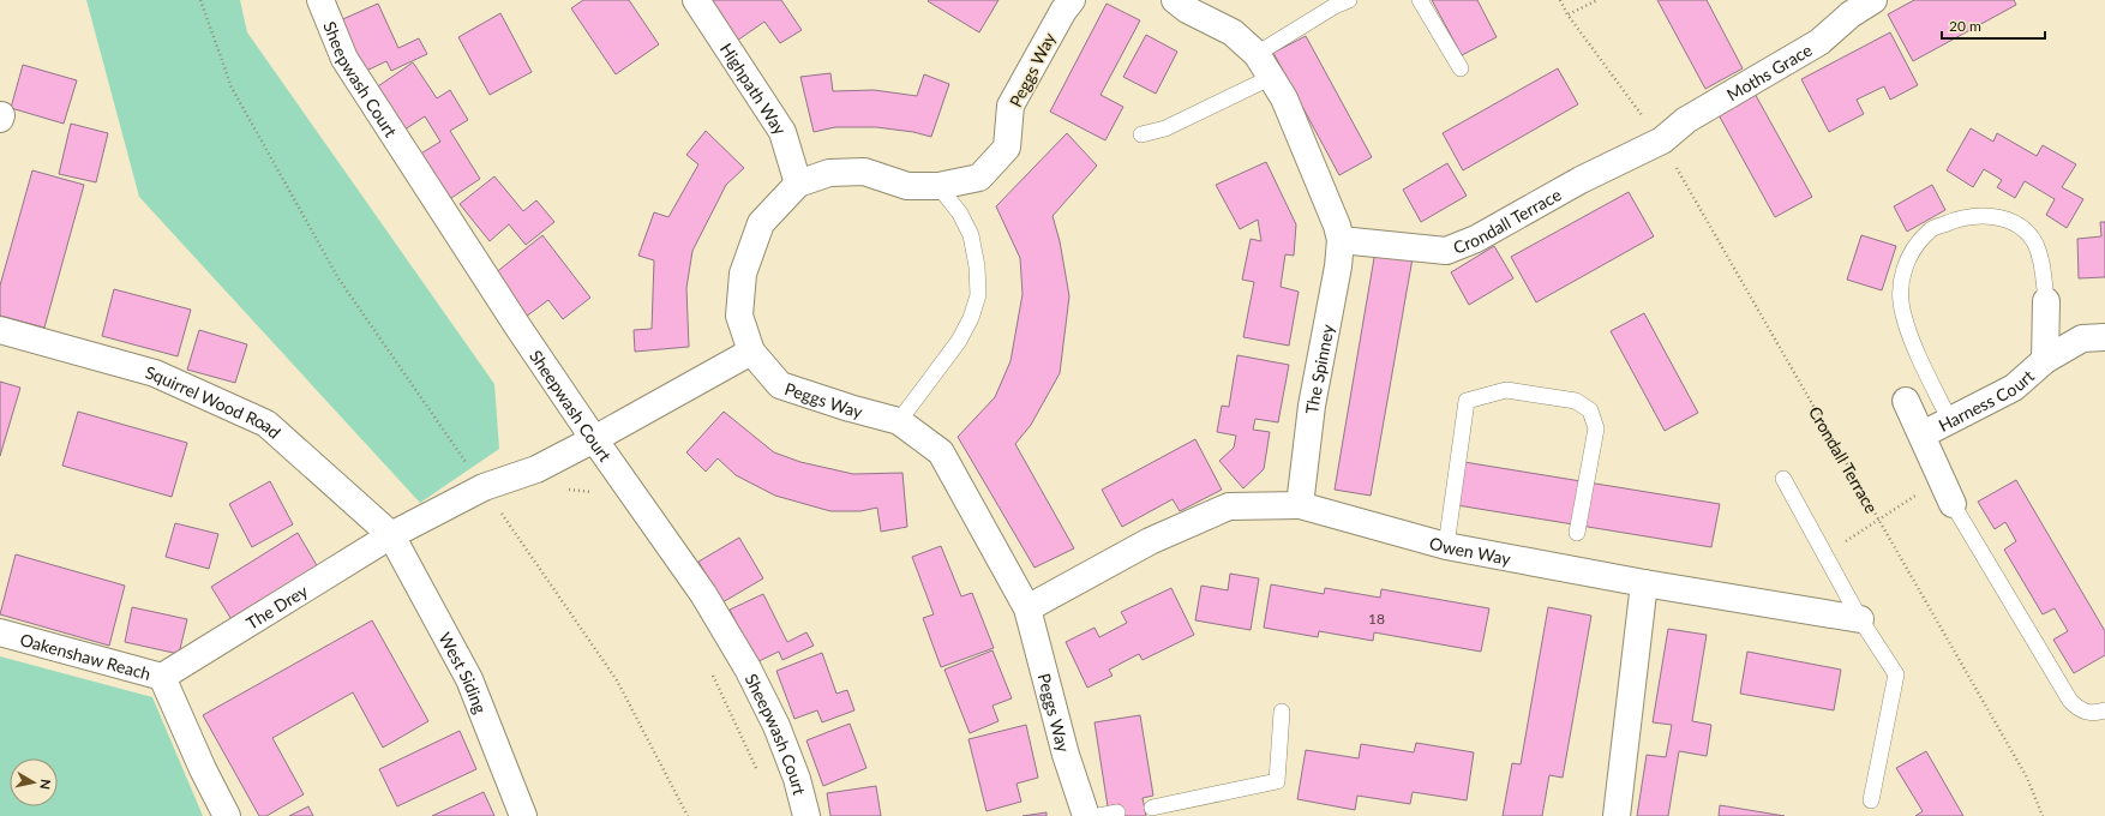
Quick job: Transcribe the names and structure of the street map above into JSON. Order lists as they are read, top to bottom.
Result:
{
  "streets": {
    "street": [
      "Peggs Way",
      "Moths Grace",
      "Sheepwash Court",
      "Highpath Way",
      "Crondall Terrace",
      "The Spinney",
      "Harness Court",
      "Squirrel Wood Road",
      "Owen Way",
      "The Drey",
      "Oakenshaw Reach",
      "West Siding"
    ]
  },
  "crossings": [
    ["Peggs Way", "Highpath Way"],
    ["Peggs Way", "The Drey"],
    ["Moths Grace", "Crondall Terrace"],
    ["Sheepwash Court", "The Drey"],
    ["Crondall Terrace", "The Spinney"],
    ["The Spinney", "Owen Way"],
    ["Squirrel Wood Road", "The Drey"],
    ["Squirrel Wood Road", "West Siding"],
    ["The Drey", "Oakenshaw Reach"],
    ["The Drey", "West Siding"]
  ],
  "house_numbers": ["18"],
  "scale_bar": "20 m",
  "north": "right"
}
